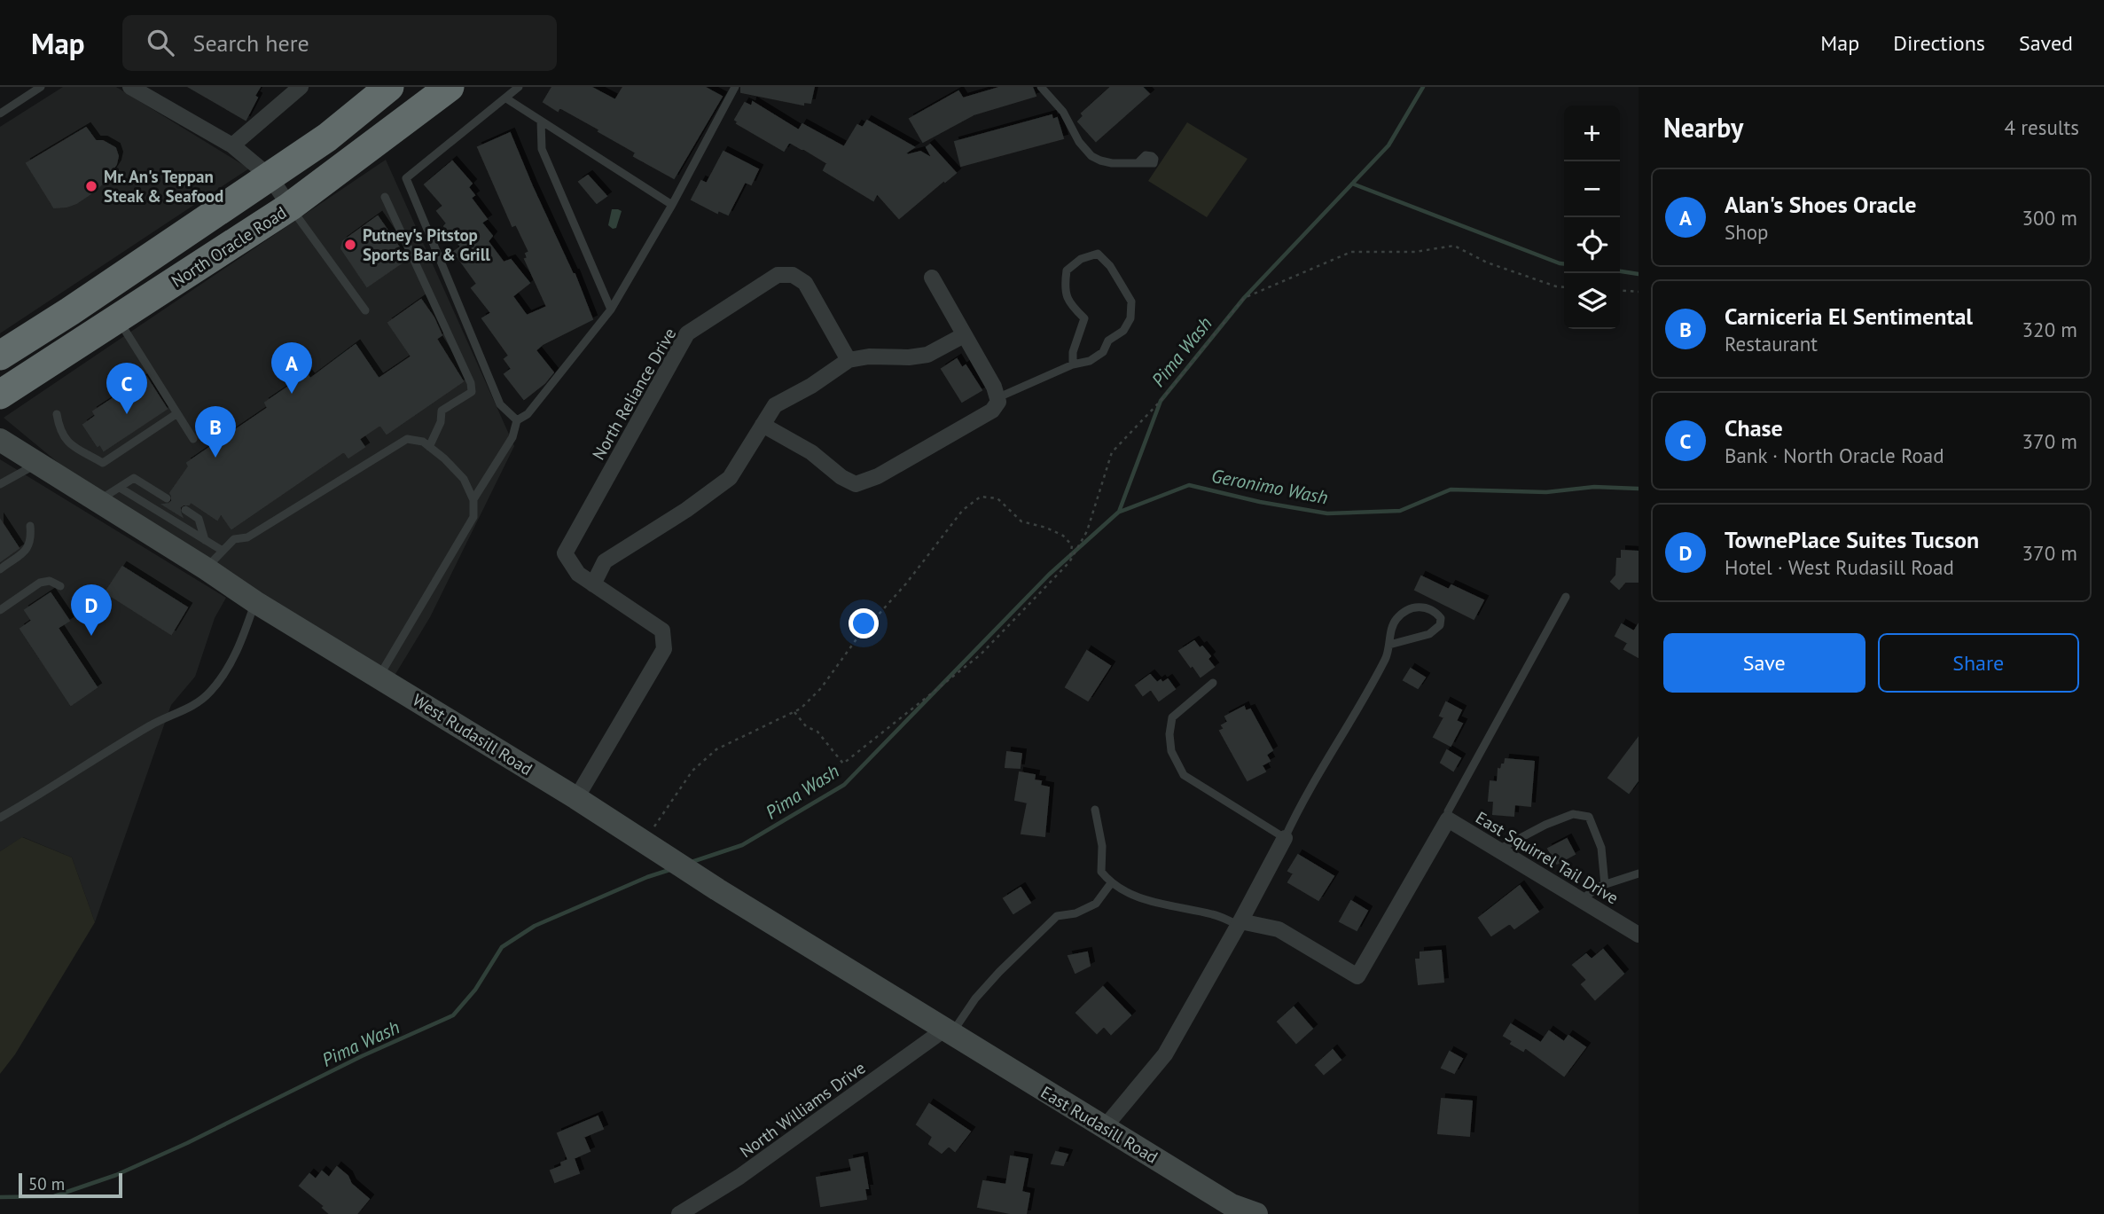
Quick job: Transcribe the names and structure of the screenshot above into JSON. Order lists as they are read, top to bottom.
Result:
{
  "streets": {
    "highway": ["North Oracle Road"],
    "street": [
      "North Reliance Drive",
      "West Rudasill Road",
      "East Squirrel Tail Drive",
      "North Williams Drive",
      "East Rudasill Road"
    ]
  },
  "crossings": [
    ["West Rudasill Road", "North Williams Drive"],
    ["West Rudasill Road", "East Rudasill Road"],
    ["North Williams Drive", "East Rudasill Road"]
  ],
  "water": ["Pima Wash", "Geronimo Wash"],
  "places": ["Mr. An's Teppan Steak & Seafood", "Putney's Pitstop Sports Bar & Grill"],
  "scale_bar": "50 m",
  "page": {
    "header": "Map",
    "search": "Search here",
    "nav": ["Map", "Directions", "Saved"],
    "heading": ["Nearby", "4 results"],
    "map_buttons": ["+", "−"],
    "list": [
      {
        "mark": "A",
        "name": "Alan's Shoes Oracle",
        "note": "Shop",
        "value": "300 m"
      },
      {
        "mark": "B",
        "name": "Carniceria El Sentimental",
        "note": "Restaurant",
        "value": "320 m"
      },
      {
        "mark": "C",
        "name": "Chase",
        "note": "Bank · North Oracle Road",
        "value": "370 m"
      },
      {
        "mark": "D",
        "name": "TownePlace Suites Tucson",
        "note": "Hotel · West Rudasill Road",
        "value": "370 m"
      }
    ],
    "pins": [
      "A",
      "C",
      "B",
      "D"
    ],
    "buttons": ["Save", "Share"],
    "scale": "50 m"
  }
}
